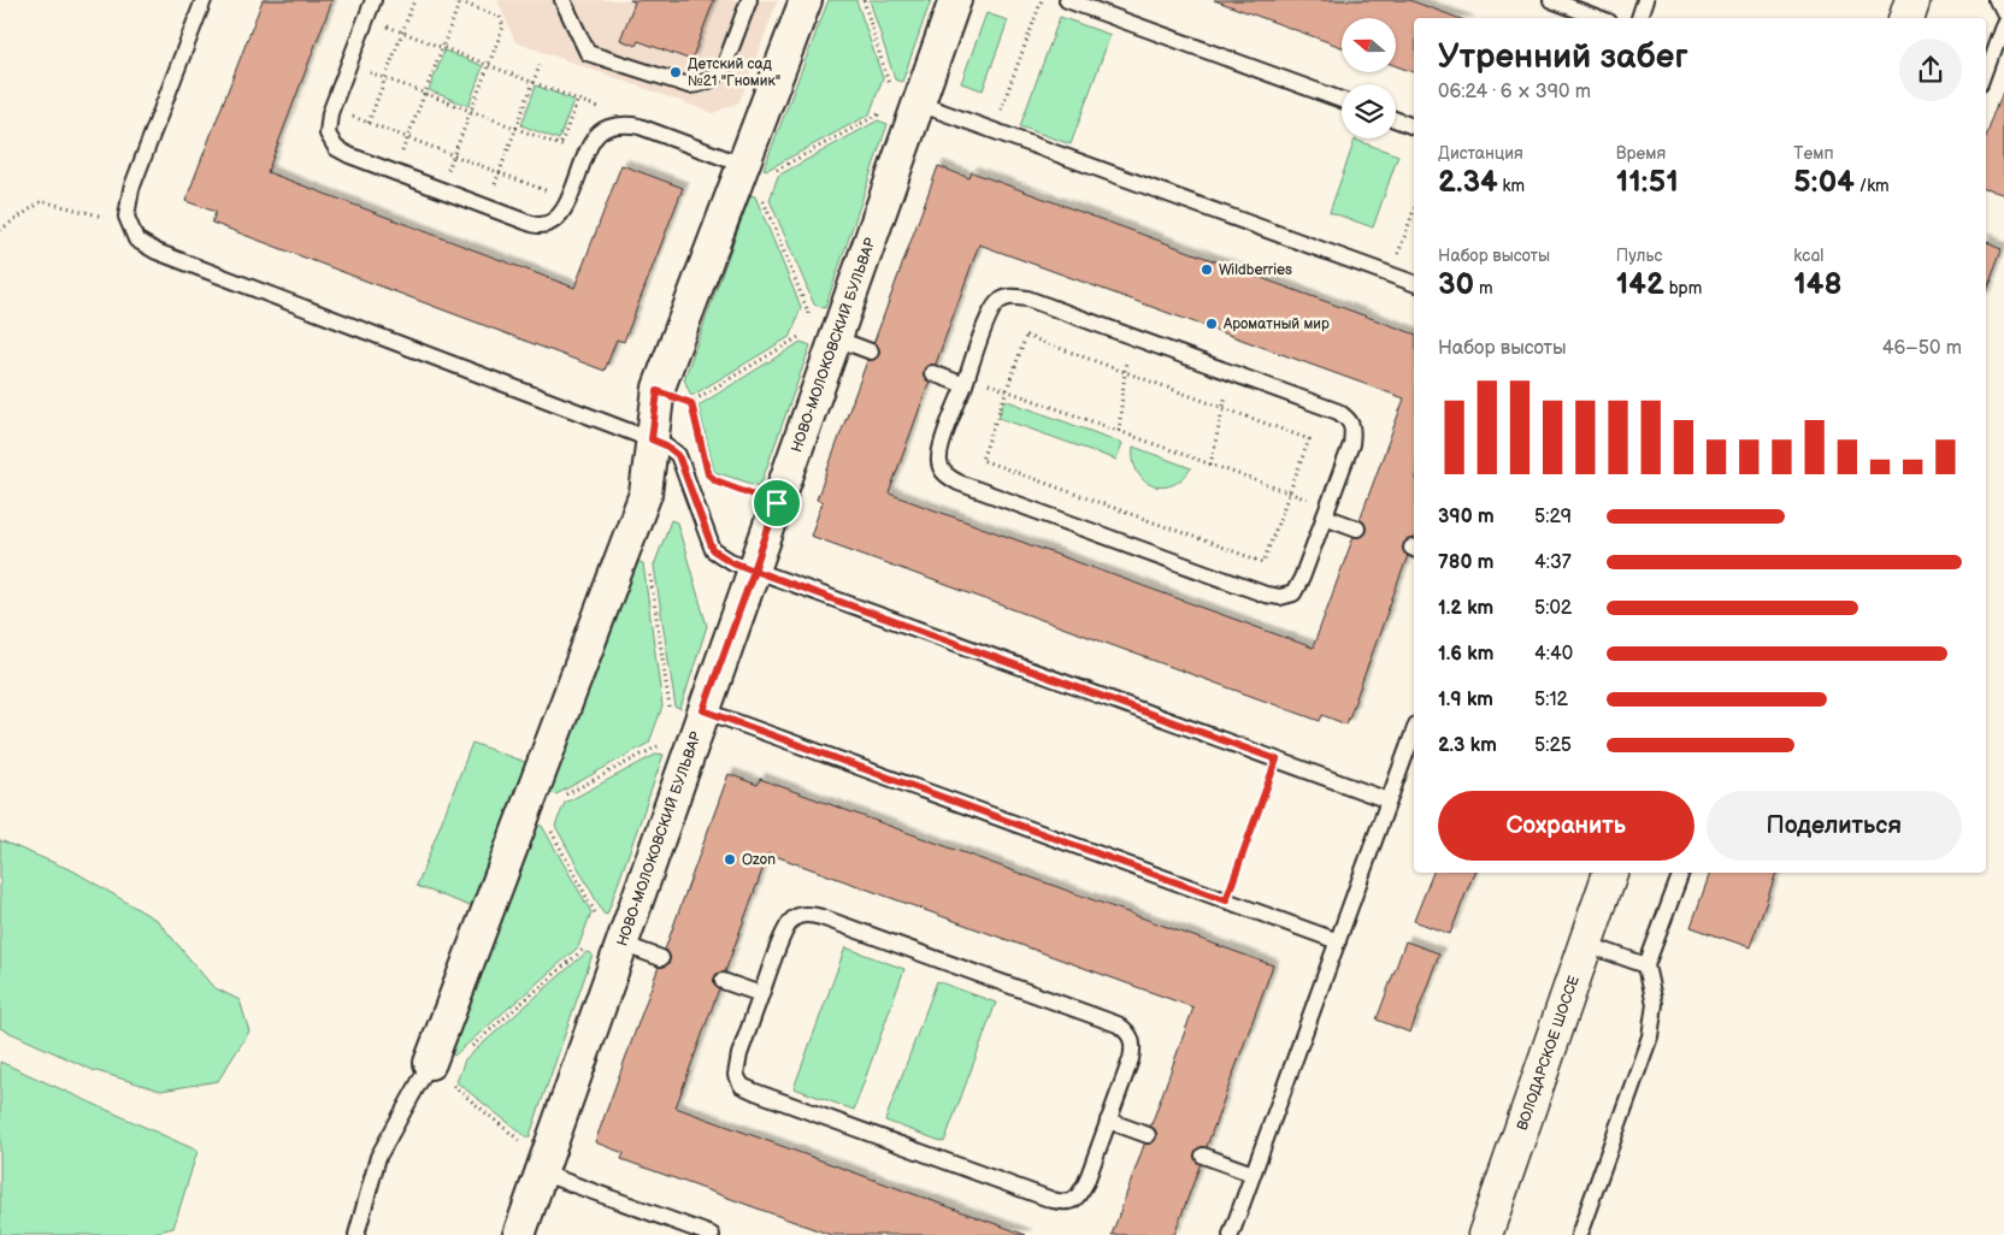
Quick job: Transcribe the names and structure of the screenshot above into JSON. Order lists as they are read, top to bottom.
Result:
{
  "streets": {
    "main road": ["ВОЛОДАРСКОЕ ШОССЕ"],
    "street": ["НОВО-МОЛОКОВСКИЙ БУЛЬВАР"]
  },
  "places": [
    "Детский сад №21 \"Гномик\"",
    "Wildberries",
    "Ароматный мир",
    "Ozon"
  ],
  "north": "left",
  "page": {
    "heading": ["Утренний забег", "06:24 · 6 × 390 m"],
    "stats": [
      ["Дистанция", "2.34 km"],
      ["Время", "11:51"],
      ["Темп", "5:04 /km"],
      ["Набор высоты", "30 m"],
      ["Пульс", "142 bpm"],
      ["kcal", "148"]
    ],
    "chart": ["Набор высоты", "46–50 m"],
    "list": [
      {
        "name": "390 m",
        "note": "5:29"
      },
      {
        "name": "780 m",
        "note": "4:37"
      },
      {
        "name": "1.2 km",
        "note": "5:02"
      },
      {
        "name": "1.6 km",
        "note": "4:40"
      },
      {
        "name": "1.9 km",
        "note": "5:12"
      },
      {
        "name": "2.3 km",
        "note": "5:25"
      }
    ],
    "buttons": ["Сохранить", "Поделиться"]
  }
}
